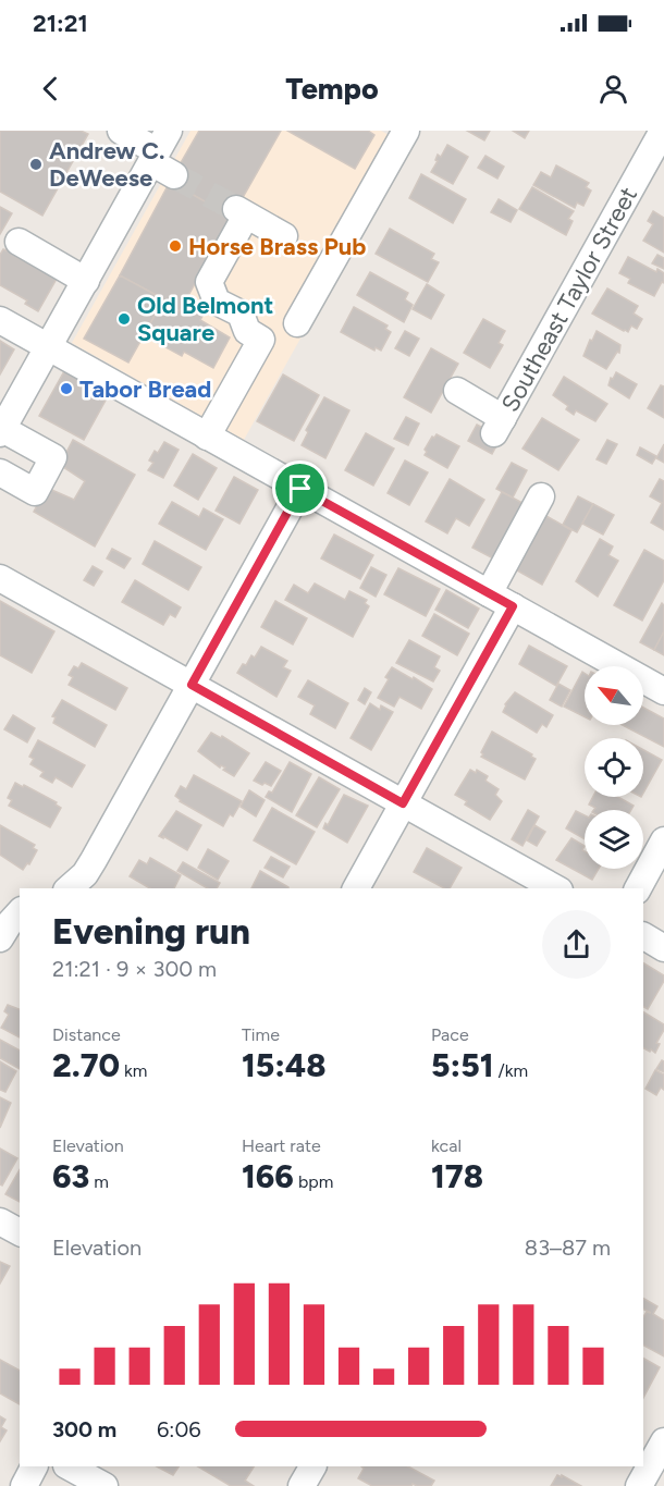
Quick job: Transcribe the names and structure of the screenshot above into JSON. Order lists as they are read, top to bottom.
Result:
{
  "streets": {
    "street": ["Southeast Taylor Street"]
  },
  "places": [
    "Andrew C. DeWeese",
    "Horse Brass Pub",
    "Old Belmont Square",
    "Tabor Bread"
  ],
  "north": "top left",
  "page": {
    "status": "21:21",
    "header": "Tempo",
    "heading": ["Evening run", "21:21 · 9 × 300 m"],
    "stats": [
      ["Distance", "2.70 km"],
      ["Time", "15:48"],
      ["Pace", "5:51 /km"],
      ["Elevation", "63 m"],
      ["Heart rate", "166 bpm"],
      ["kcal", "178"]
    ],
    "chart": ["Elevation", "83–87 m"],
    "list": [
      {
        "name": "300 m",
        "note": "6:06"
      }
    ]
  }
}
